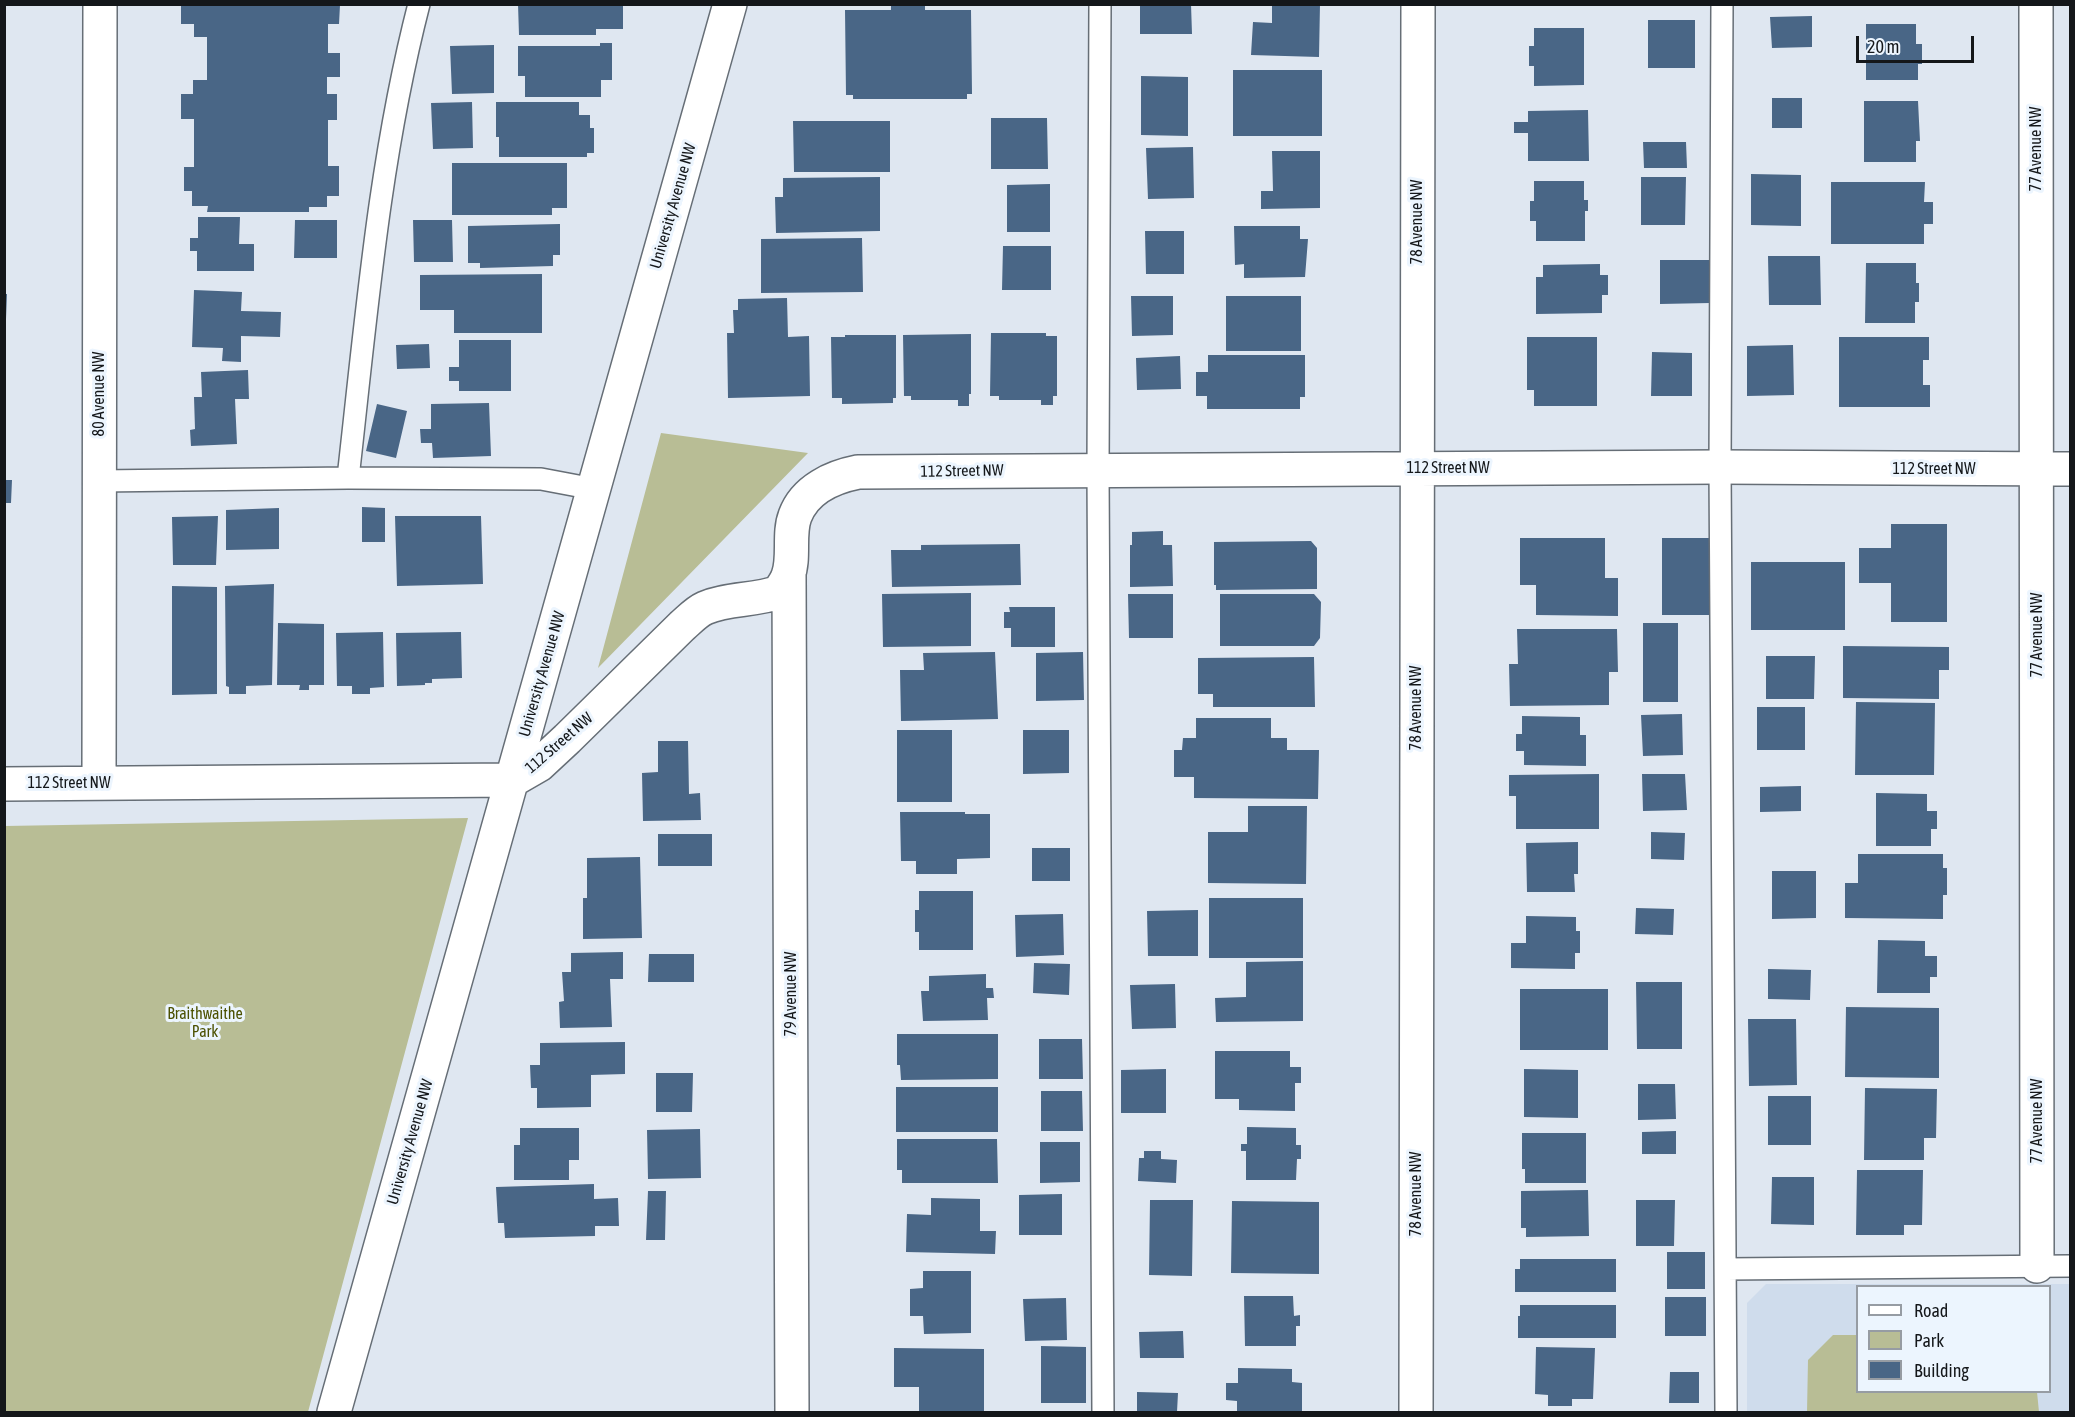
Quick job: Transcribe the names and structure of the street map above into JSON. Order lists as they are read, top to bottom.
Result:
{
  "streets": {
    "street": [
      "77 Avenue NW",
      "University Avenue NW",
      "78 Avenue NW",
      "80 Avenue NW",
      "112 Street NW",
      "79 Avenue NW"
    ]
  },
  "crossings": [
    ["77 Avenue NW", "112 Street NW"],
    ["University Avenue NW", "112 Street NW"],
    ["78 Avenue NW", "112 Street NW"],
    ["80 Avenue NW", "112 Street NW"],
    ["112 Street NW", "79 Avenue NW"]
  ],
  "parks": ["Braithwaithe Park"],
  "legend": ["Road", "Park", "Building"],
  "scale_bar": "20 m"
}
